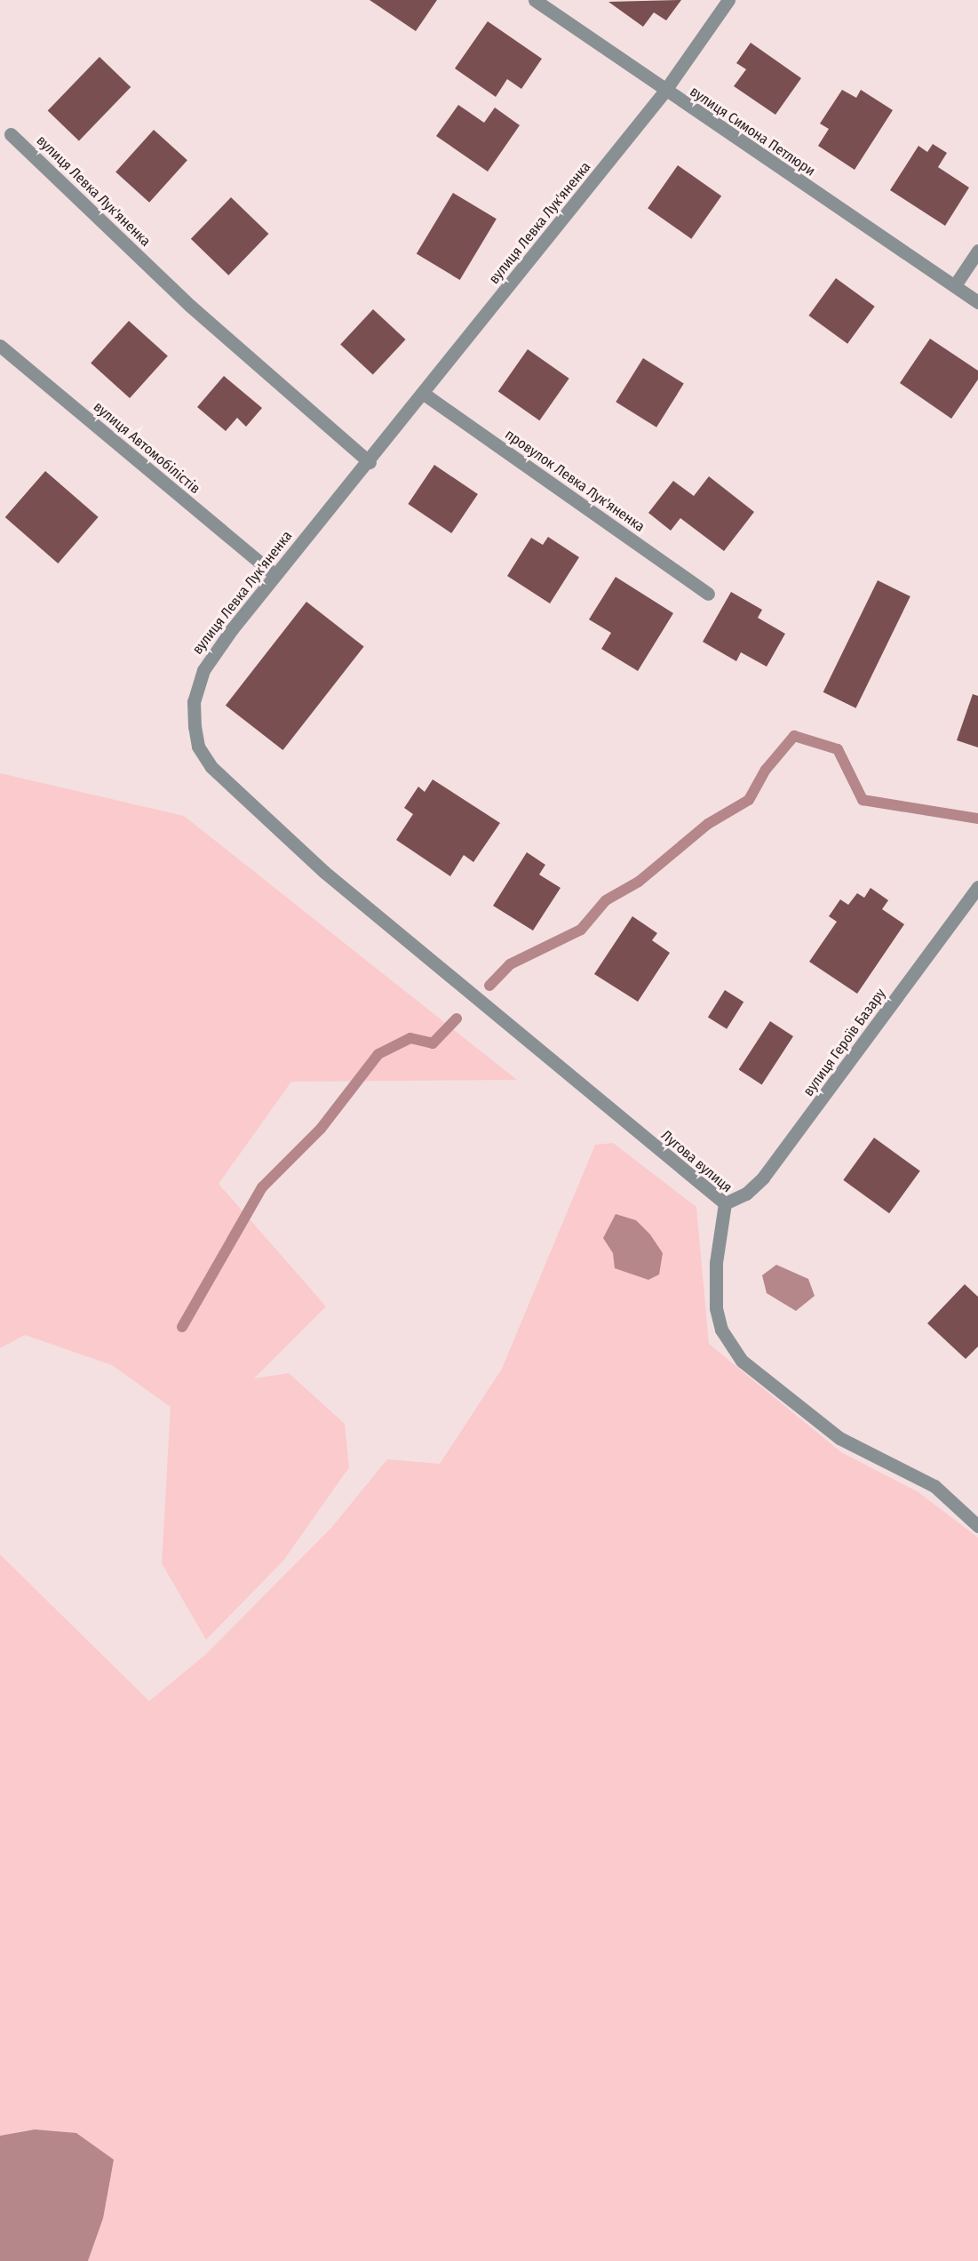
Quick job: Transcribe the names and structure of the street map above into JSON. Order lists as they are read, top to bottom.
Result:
{
  "streets": {
    "street": [
      "вулиця Симона Петлюри",
      "вулиця Левка Лук'яненка",
      "вулиця Автомобілістів",
      "провулок Левка Лук'яненка",
      "вулиця Героїв Базару",
      "Лугова вулиця"
    ]
  },
  "crossings": [
    ["вулиця Симона Петлюри", "вулиця Левка Лук'яненка"],
    ["вулиця Левка Лук'яненка", "вулиця Автомобілістів"],
    ["вулиця Левка Лук'яненка", "провулок Левка Лук'яненка"],
    ["вулиця Левка Лук'яненка", "Лугова вулиця"],
    ["вулиця Героїв Базару", "Лугова вулиця"]
  ]
}
